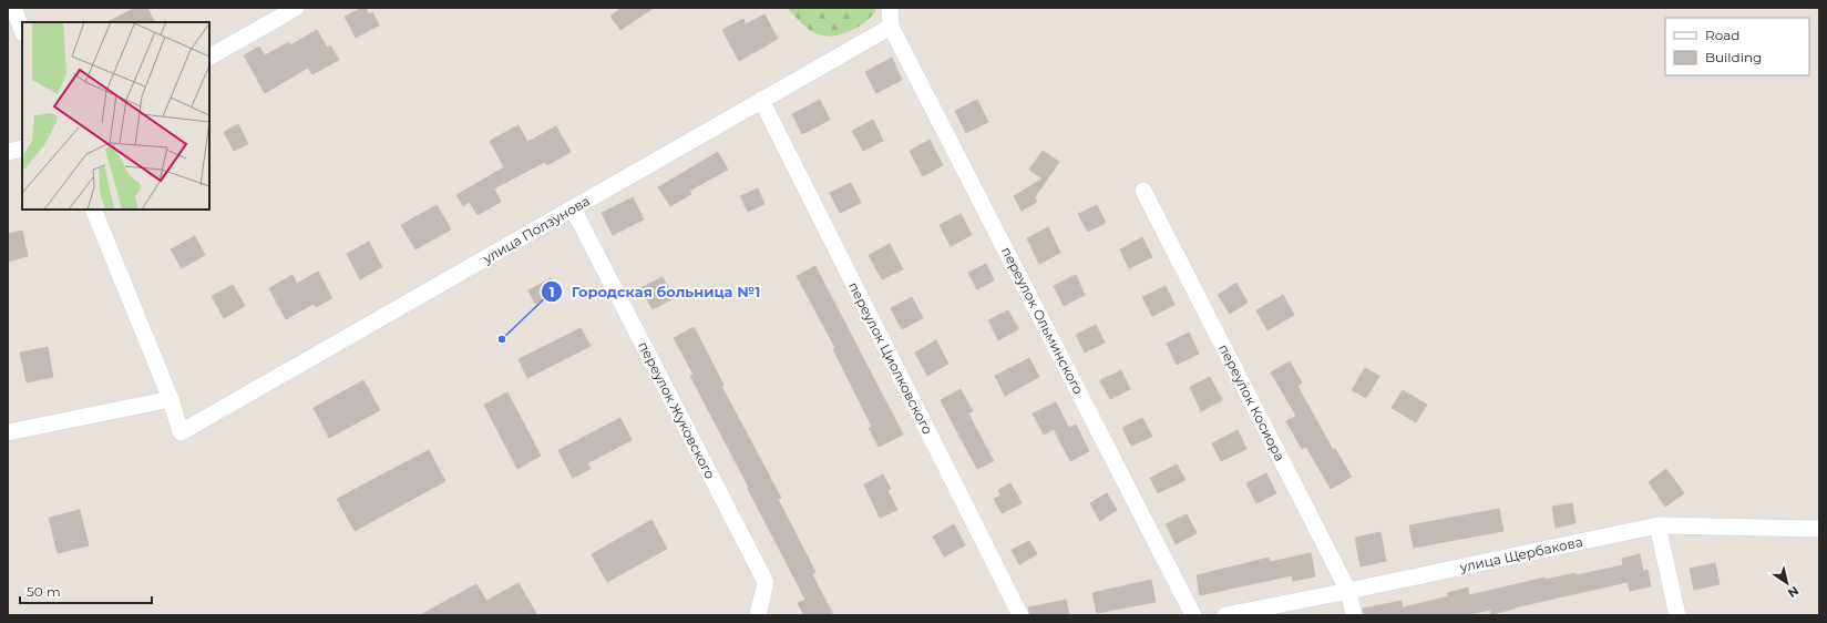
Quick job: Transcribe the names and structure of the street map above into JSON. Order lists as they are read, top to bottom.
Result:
{
  "streets": {
    "street": [
      "улица Ползунова",
      "переулок Ольминского",
      "переулок Циолковского",
      "переулок Косиора",
      "переулок Жуковского",
      "улица Щербакова"
    ]
  },
  "crossings": [
    ["улица Ползунова", "переулок Ольминского"],
    ["улица Ползунова", "переулок Циолковского"],
    ["улица Ползунова", "переулок Жуковского"],
    ["переулок Косиора", "улица Щербакова"]
  ],
  "places": ["Городская больница №1"],
  "legend": ["Road", "Building"],
  "scale_bar": "50 m",
  "north": "bottom right"
}
